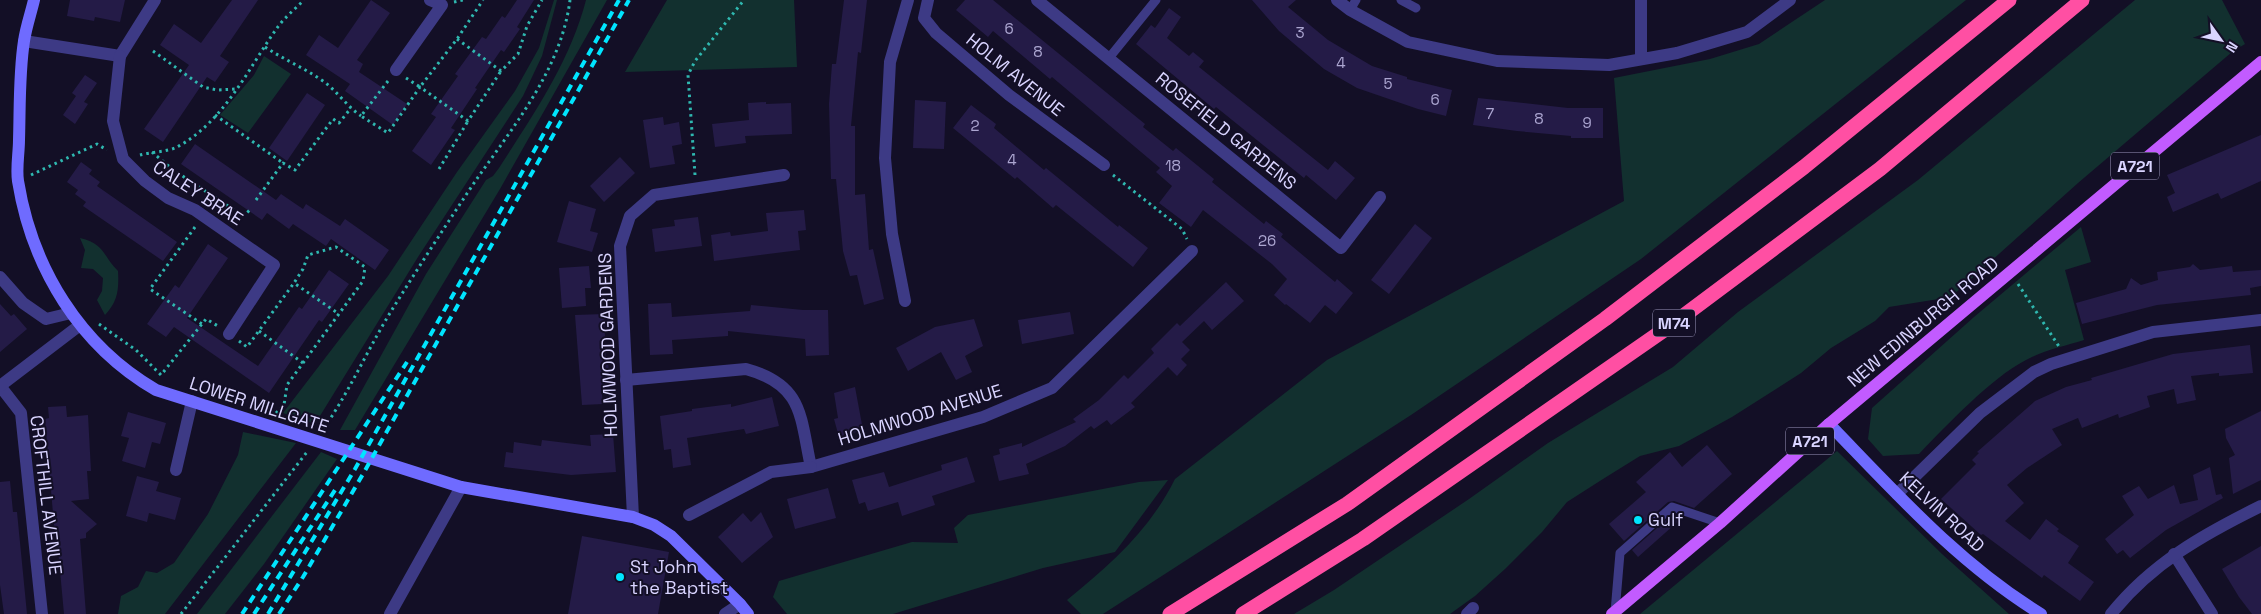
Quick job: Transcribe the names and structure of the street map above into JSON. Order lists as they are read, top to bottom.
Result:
{
  "streets": {
    "highway": ["M74"],
    "main road": ["A721", "NEW EDINBURGH ROAD"],
    "street": [
      "HOLM AVENUE",
      "ROSEFIELD GARDENS",
      "CALEY BRAE",
      "HOLMWOOD GARDENS",
      "LOWER MILLGATE",
      "HOLMWOOD AVENUE",
      "CROFTHILL AVENUE",
      "KELVIN ROAD"
    ]
  },
  "crossings": [
    ["NEW EDINBURGH ROAD", "KELVIN ROAD"],
    ["HOLMWOOD GARDENS", "LOWER MILLGATE"]
  ],
  "places": ["Gulf", "St John the Baptist"],
  "house_numbers": [
    "6",
    "3",
    "8",
    "4",
    "5",
    "6",
    "7",
    "8",
    "9",
    "2",
    "4",
    "18",
    "26"
  ],
  "north": "bottom right"
}
